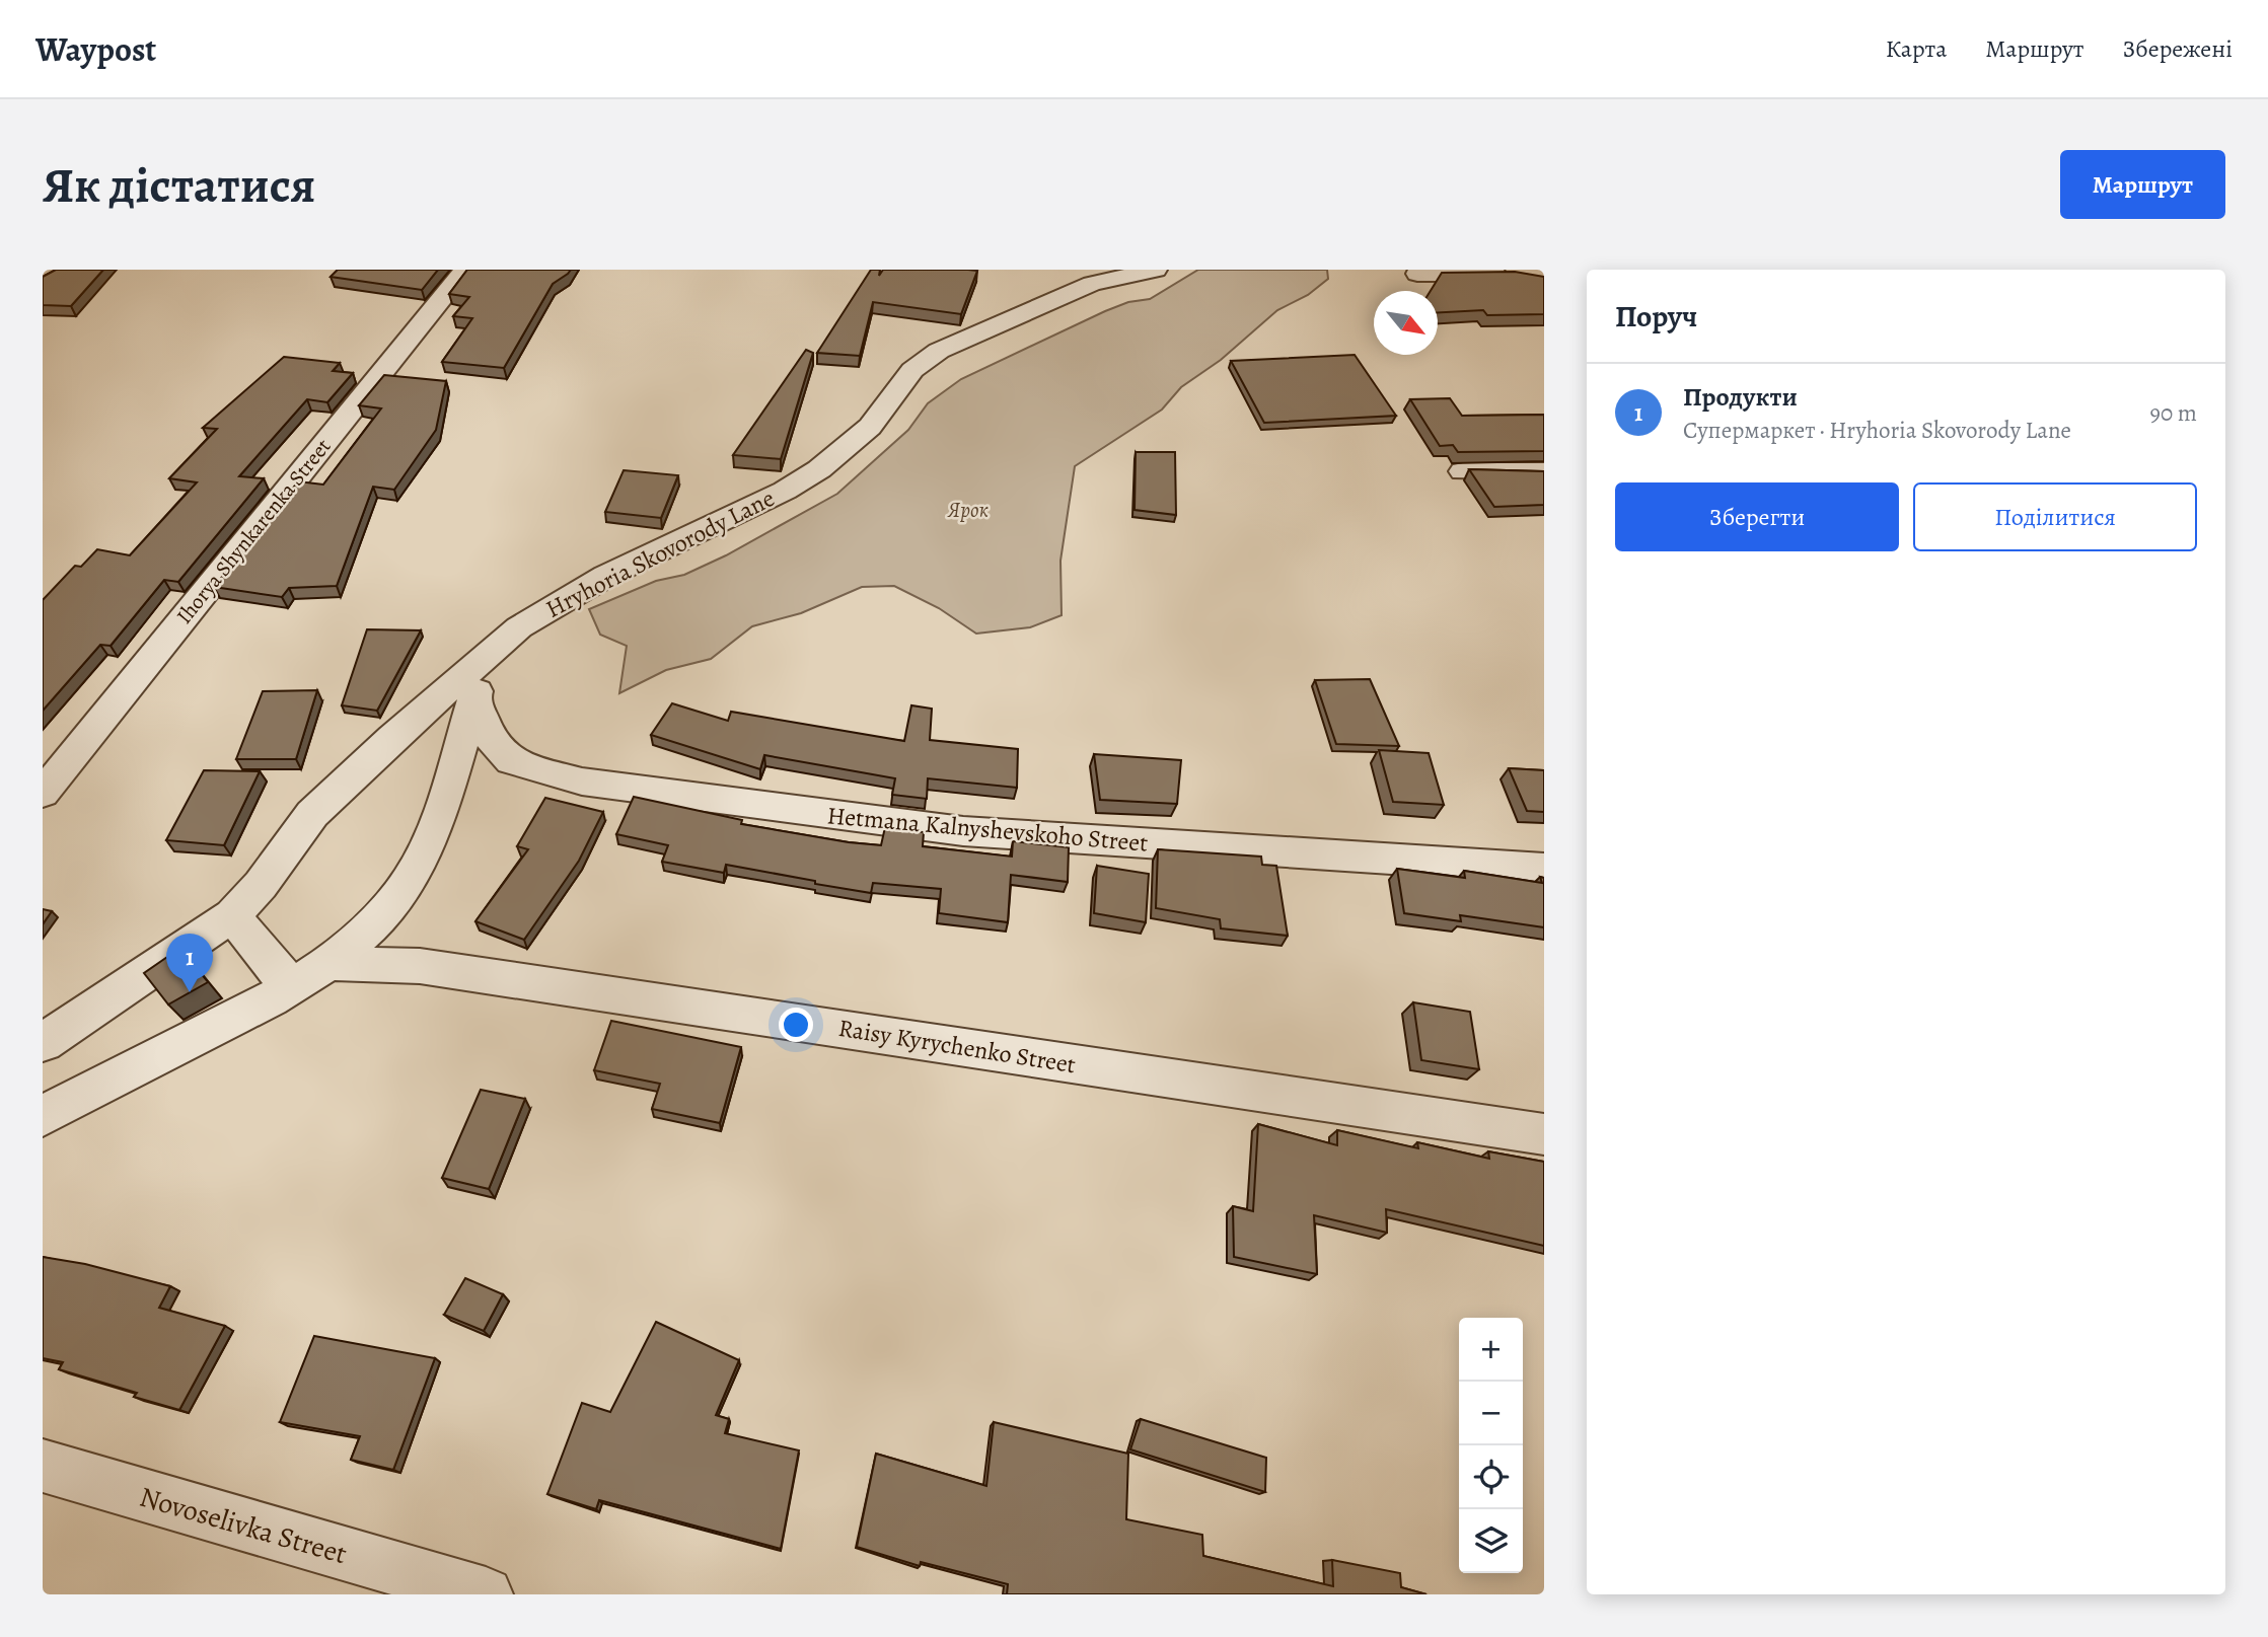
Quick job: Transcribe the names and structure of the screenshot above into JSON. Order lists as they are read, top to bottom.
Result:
{
  "streets": {
    "street": [
      "Ihorya Shynkarenka Street",
      "Hryhoria Skovorody Lane",
      "Hetmana Kalnyshevskoho Street",
      "Raisy Kyrychenko Street",
      "Novoselivka Street"
    ]
  },
  "parks": ["Ярок"],
  "north": "bottom right",
  "page": {
    "header": "Waypost",
    "nav": ["Карта", "Маршрут", "Збережені"],
    "buttons": [
      "Маршрут",
      ["Зберегти", "Поділитися"]
    ],
    "title": "Як дістатися",
    "heading": "Поруч",
    "list": [
      {
        "mark": "1",
        "name": "Продукти",
        "note": "Супермаркет · Hryhoria Skovorody Lane",
        "value": "90 m"
      }
    ],
    "pins": "1",
    "map_buttons": ["+", "−"]
  }
}
